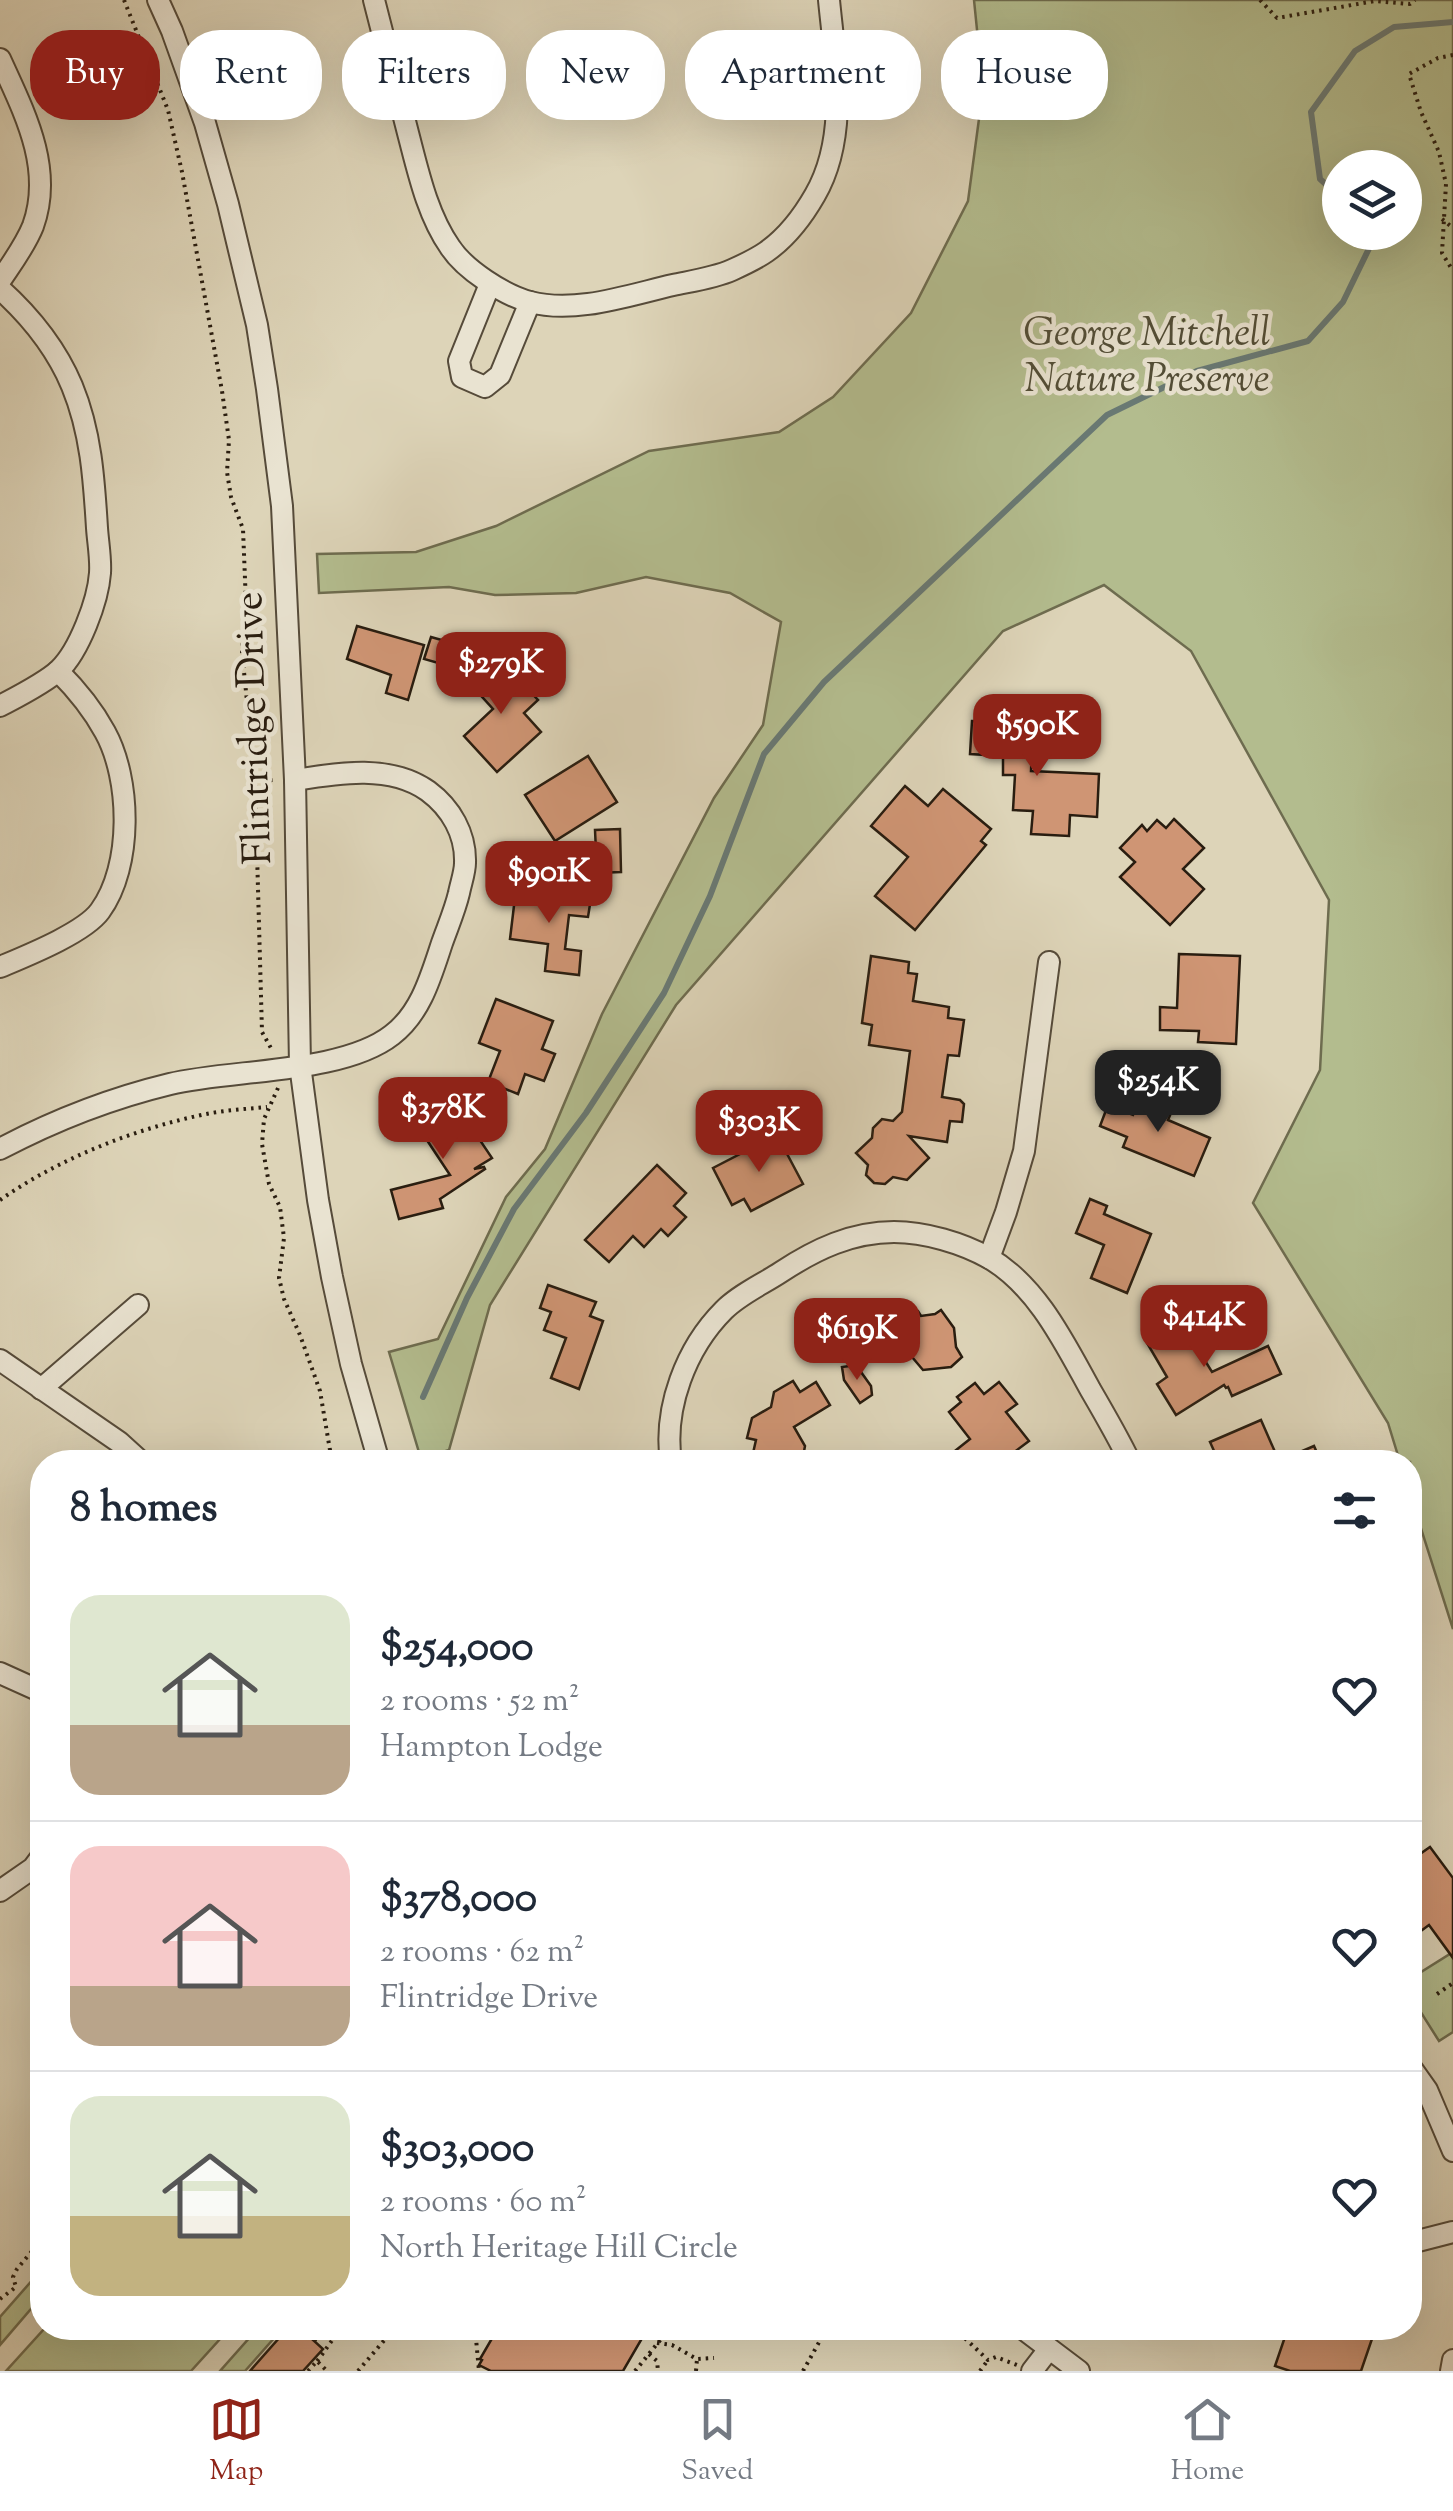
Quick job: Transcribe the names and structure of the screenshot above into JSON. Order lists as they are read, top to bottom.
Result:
{
  "streets": {
    "street": ["Flintridge Drive"]
  },
  "parks": ["George Mitchell Nature Preserve"],
  "page": {
    "chip": [
      "Buy",
      "Rent",
      "Filters",
      "New",
      "Apartment",
      "House"
    ],
    "price": [
      "$279K",
      "$590K",
      "$901K",
      "$254K",
      "$378K",
      "$303K",
      "$414K",
      "$619K"
    ],
    "heading": "8 homes",
    "list": [
      {
        "name": "$254,000",
        "note": "2 rooms · 52 m² · Hampton Lodge"
      },
      {
        "name": "$378,000",
        "note": "2 rooms · 62 m² · Flintridge Drive"
      },
      {
        "name": "$303,000",
        "note": "2 rooms · 60 m² · North Heritage Hill Circle"
      }
    ],
    "tabs": ["Map", "Saved", "Home"]
  }
}
